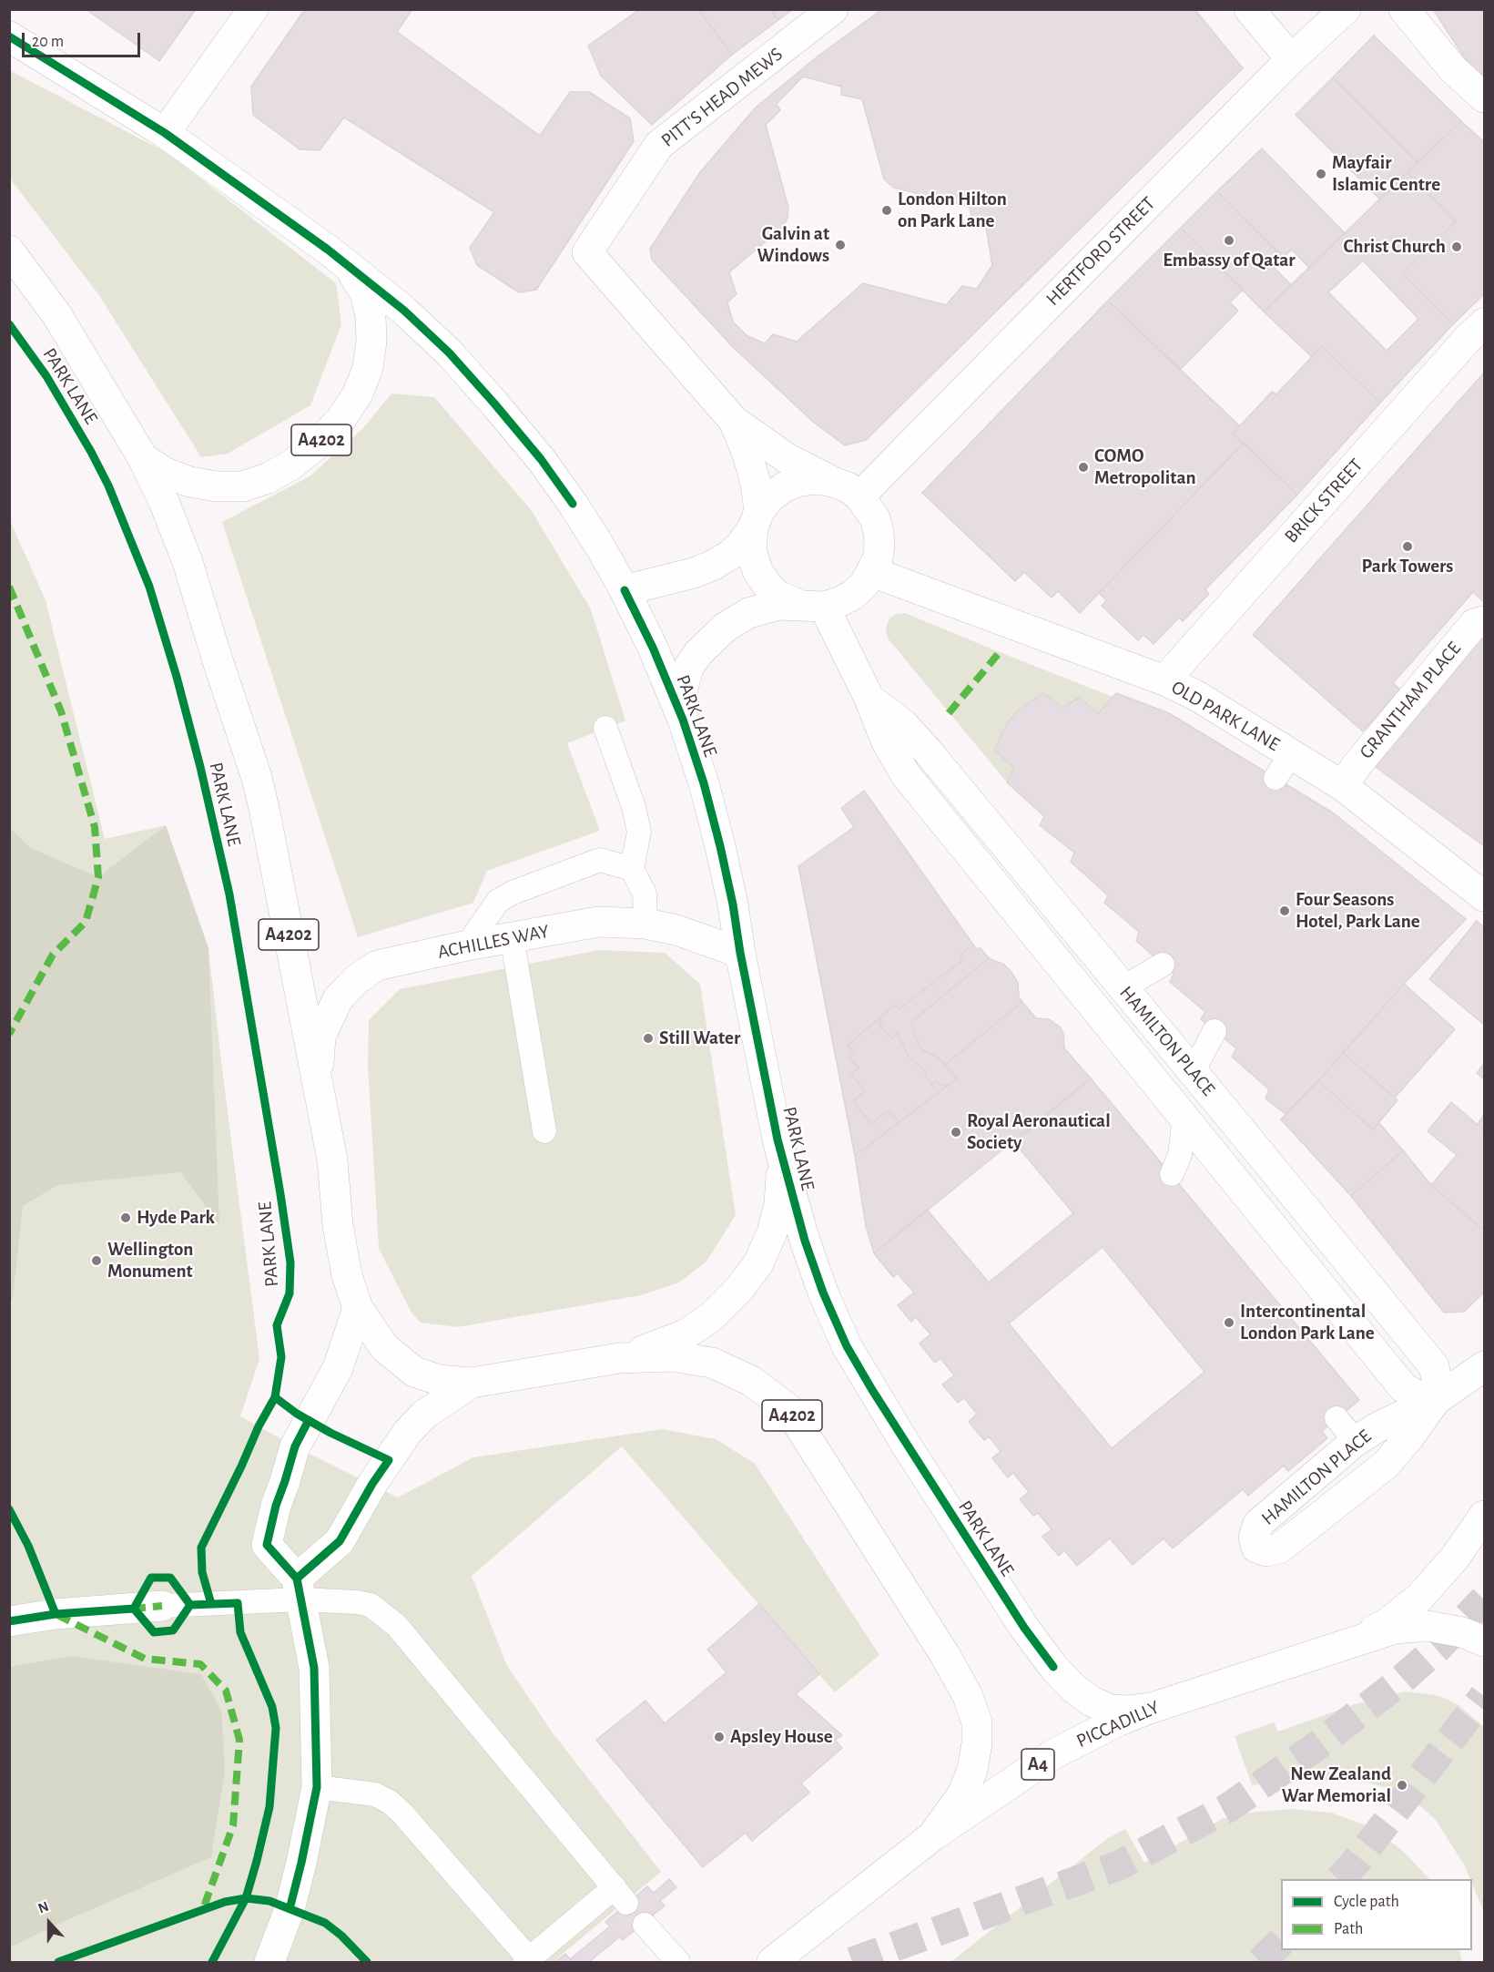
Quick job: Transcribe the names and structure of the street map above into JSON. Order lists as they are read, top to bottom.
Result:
{
  "streets": {
    "main road": [
      "PITT'S HEAD MEWS",
      "HERTFORD STREET",
      "PARK LANE",
      "A4202",
      "BRICK STREET",
      "GRANTHAM PLACE",
      "OLD PARK LANE",
      "ACHILLES WAY",
      "HAMILTON PLACE",
      "PICCADILLY",
      "A4"
    ]
  },
  "crossings": [
    ["HERTFORD STREET", "OLD PARK LANE"],
    ["HERTFORD STREET", "HAMILTON PLACE"],
    ["PARK LANE", "A4202"],
    ["PARK LANE", "ACHILLES WAY"],
    ["PARK LANE", "PICCADILLY"],
    ["BRICK STREET", "OLD PARK LANE"],
    ["GRANTHAM PLACE", "OLD PARK LANE"],
    ["OLD PARK LANE", "HAMILTON PLACE"],
    ["PICCADILLY", "A4"]
  ],
  "places": [
    "Mayfair Islamic Centre",
    "London Hilton on Park Lane",
    "Embassy of Qatar",
    "Galvin at Windows",
    "Christ Church",
    "COMO Metropolitan",
    "Park Towers",
    "Four Seasons Hotel, Park Lane",
    "Still Water",
    "Royal Aeronautical Society",
    "Hyde Park",
    "Wellington Monument",
    "Intercontinental London Park Lane",
    "Apsley House",
    "New Zealand War Memorial"
  ],
  "legend": ["Cycle path", "Path"],
  "scale_bar": "20 m",
  "north": "top"
}
